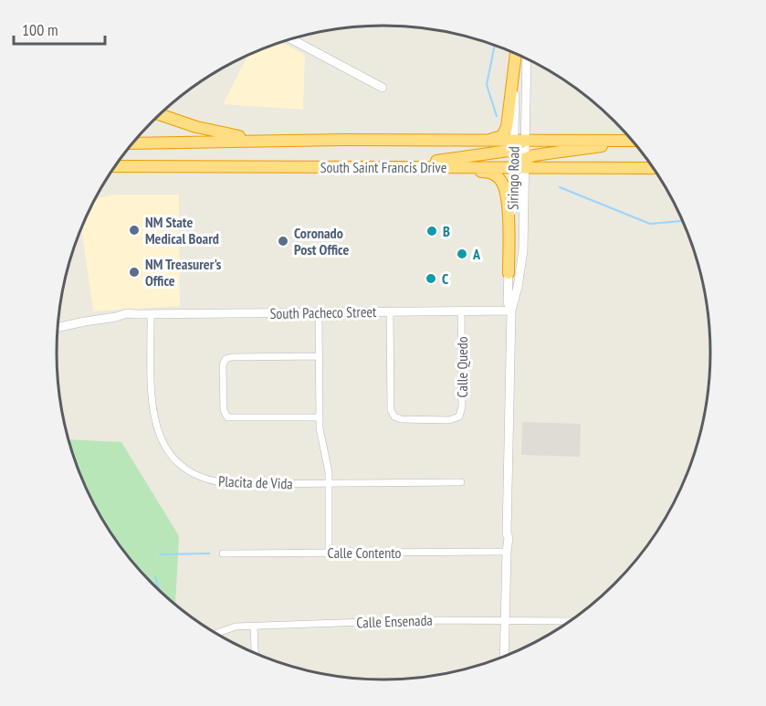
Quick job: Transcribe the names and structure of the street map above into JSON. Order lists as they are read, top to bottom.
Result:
{
  "streets": {
    "highway": ["South Saint Francis Drive"],
    "street": [
      "Siringo Road",
      "South Pacheco Street",
      "Calle Quedo",
      "Placita de Vida",
      "Calle Contento",
      "Calle Ensenada"
    ]
  },
  "crossings": [
    ["South Saint Francis Drive", "Siringo Road"],
    ["Siringo Road", "South Pacheco Street"],
    ["Siringo Road", "Calle Contento"],
    ["Siringo Road", "Calle Ensenada"],
    ["South Pacheco Street", "Calle Quedo"],
    ["South Pacheco Street", "Placita de Vida"]
  ],
  "places": [
    "NM State Medical Board",
    "B",
    "Coronado Post Office",
    "A",
    "NM Treasurer's Office",
    "C"
  ],
  "scale_bar": "100 m"
}
